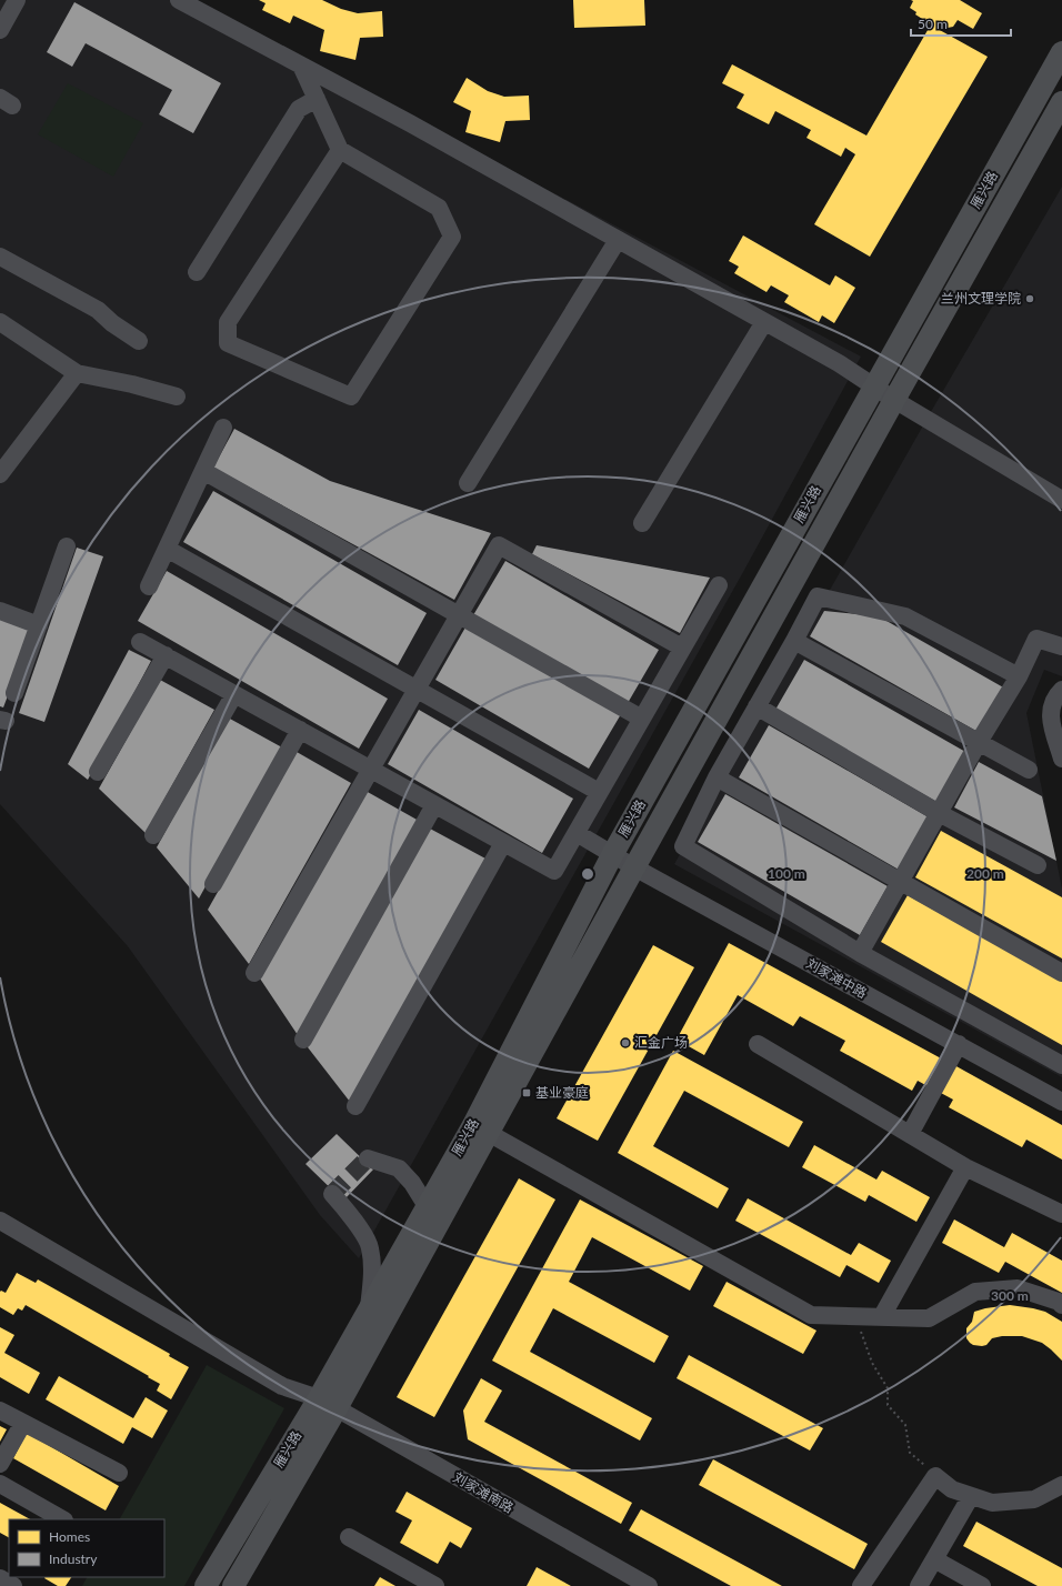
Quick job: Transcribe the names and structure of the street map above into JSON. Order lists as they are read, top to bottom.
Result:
{
  "streets": {
    "main road": ["雁兴路"],
    "street": ["刘家滩中路", "刘家滩南路"]
  },
  "crossings": [
    ["雁兴路", "刘家滩中路"],
    ["雁兴路", "刘家滩南路"]
  ],
  "places": {
    "other": ["兰州文理学院", "汇金广场"],
    "transit": ["基业豪庭"]
  },
  "legend": ["Homes", "Industry"],
  "scale_bar": "50 m",
  "rings": ["100 m", "200 m", "300 m"]
}
